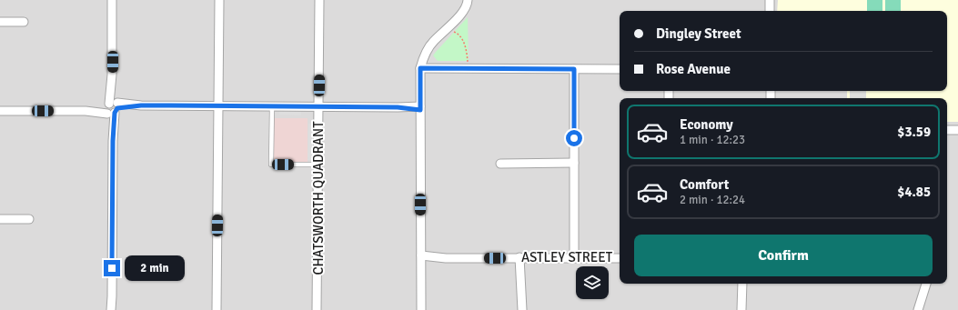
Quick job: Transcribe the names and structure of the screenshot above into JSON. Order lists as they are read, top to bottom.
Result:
{
  "streets": {
    "street": ["CHATSWORTH QUADRANT", "ASTLEY STREET"]
  },
  "page": {
    "banner": ["Dingley Street", "Rose Avenue"],
    "list": [
      {
        "name": "Economy",
        "note": "1 min · 12:23",
        "value": "$3.59"
      },
      {
        "name": "Comfort",
        "note": "2 min · 12:24",
        "value": "$4.85"
      }
    ],
    "buttons": "Confirm",
    "bubble": "2 min"
  }
}
